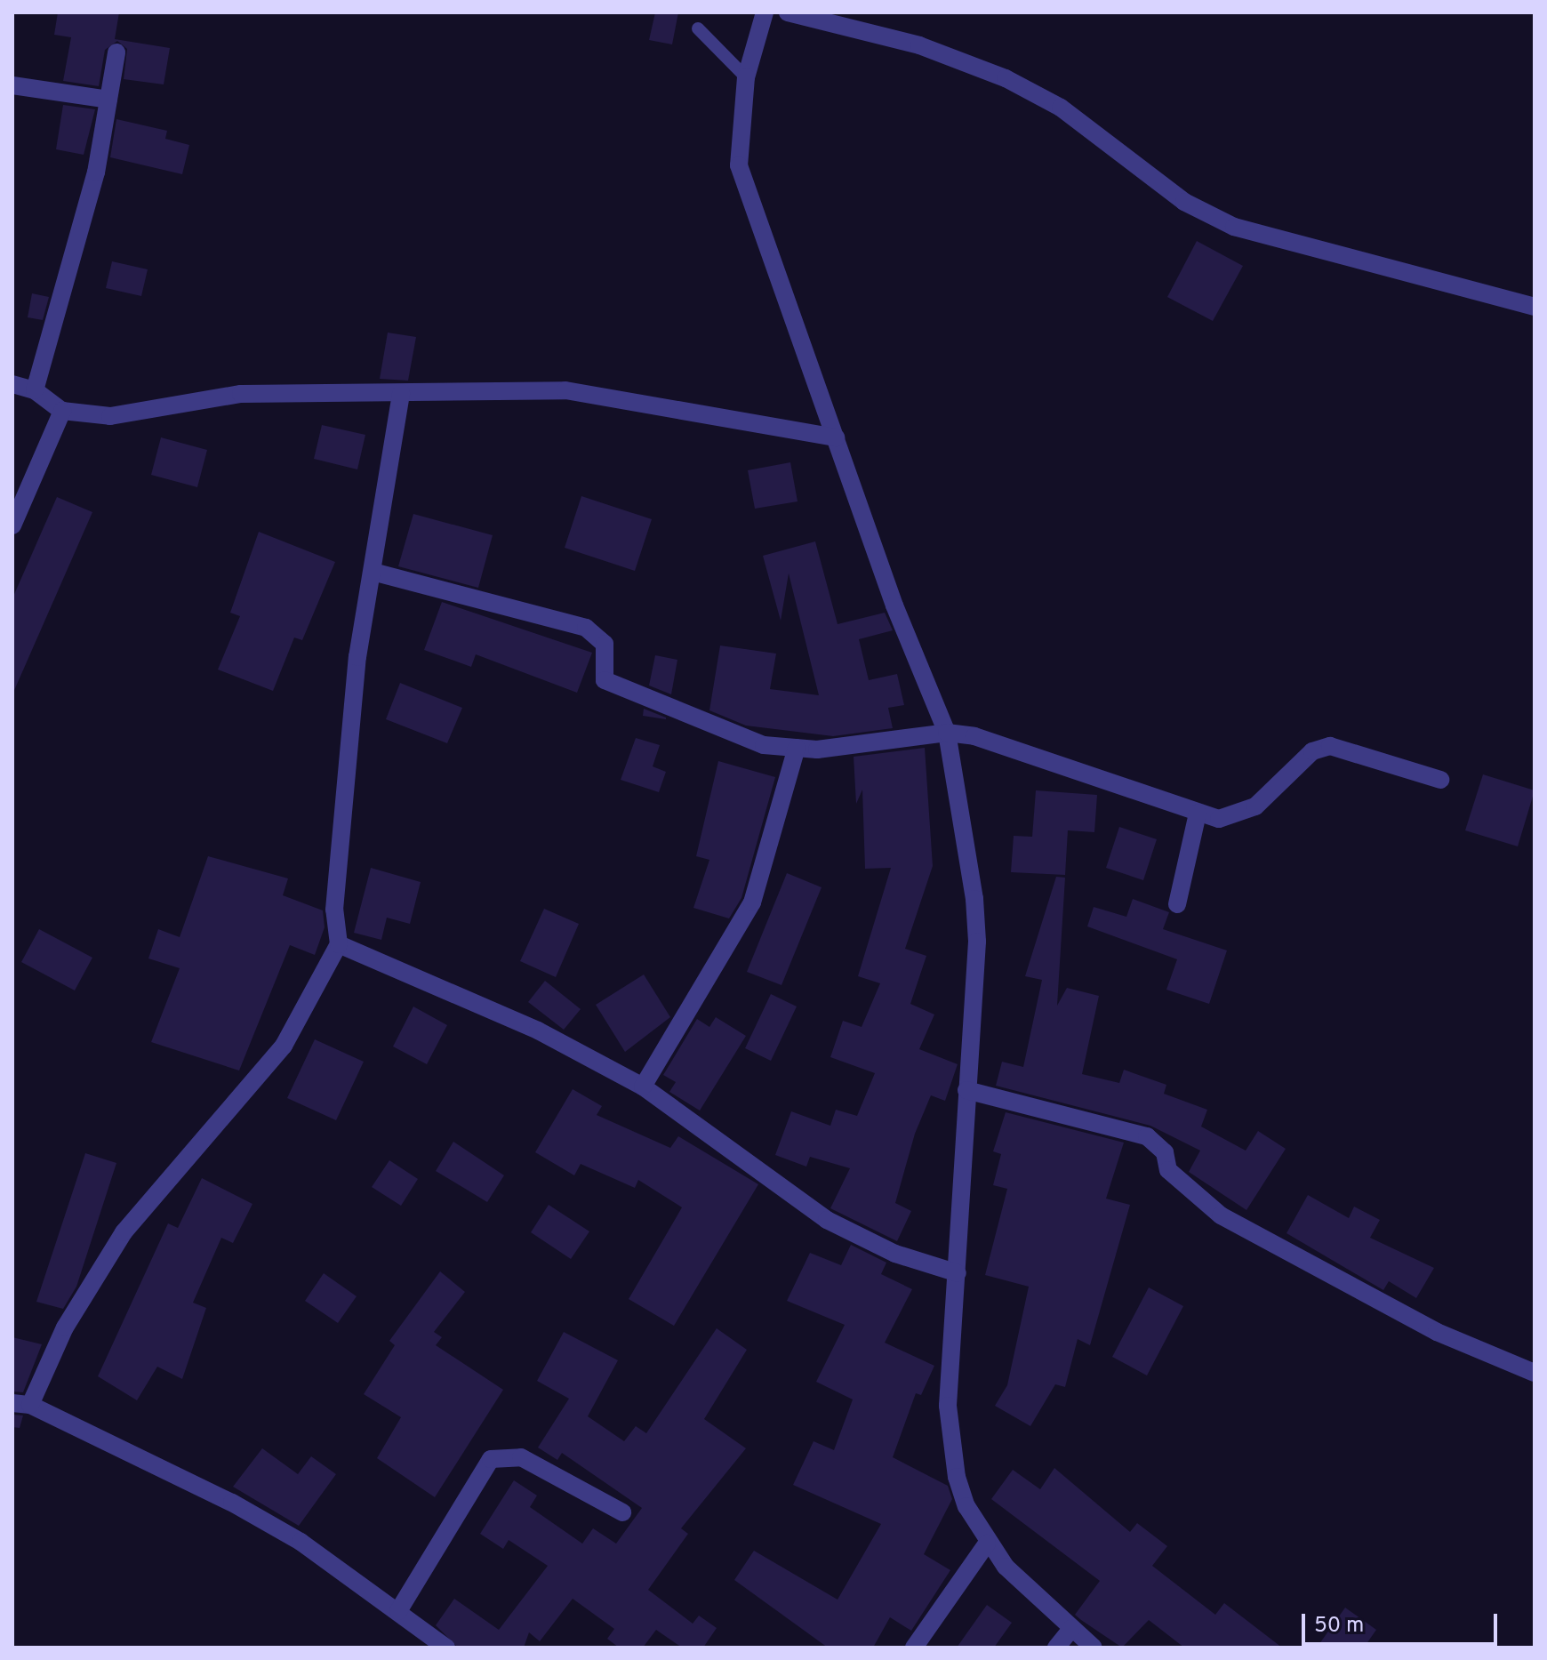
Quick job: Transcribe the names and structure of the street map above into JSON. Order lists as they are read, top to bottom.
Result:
{
  "scale_bar": "50 m"
}
